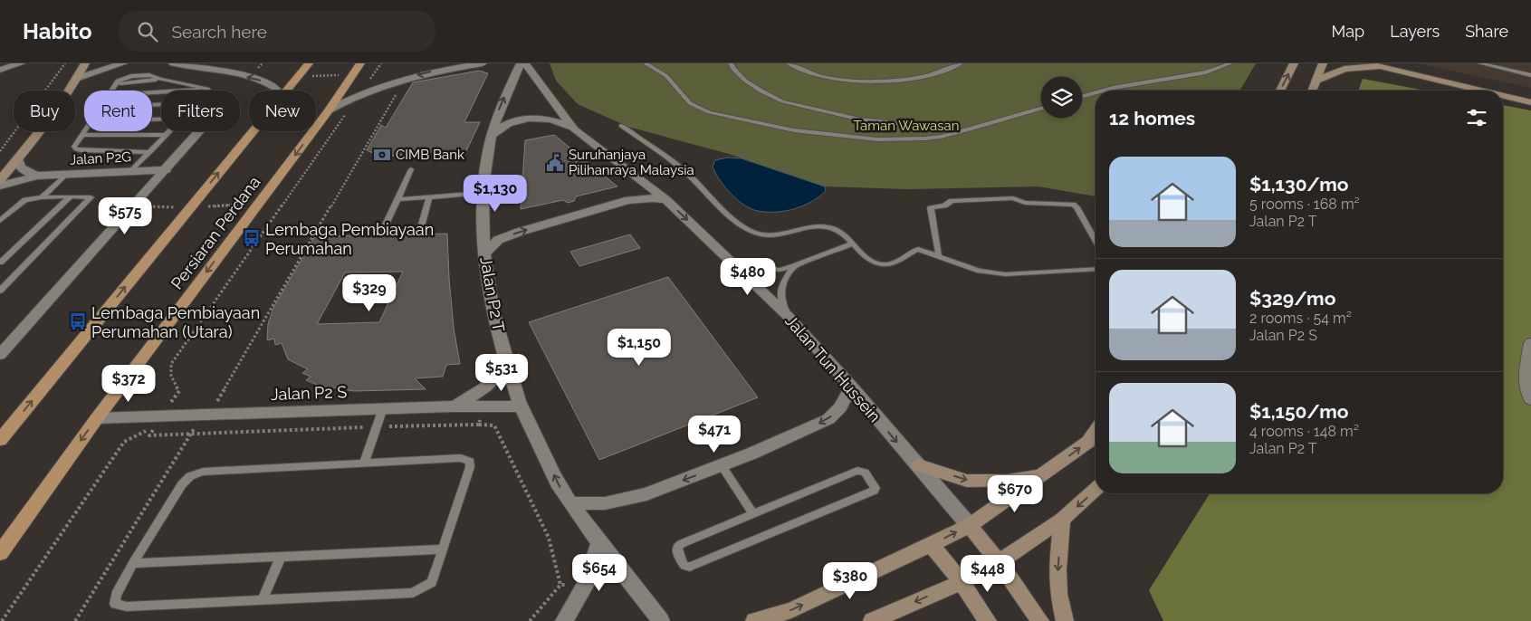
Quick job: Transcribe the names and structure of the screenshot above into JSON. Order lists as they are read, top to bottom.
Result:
{
  "streets": {
    "main road": ["Persiaran Perdana", "Jalan Tun Hussein"],
    "street": ["Jalan P2G", "Jalan P2 T", "Jalan P2 S"]
  },
  "crossings": [
    ["Persiaran Perdana", "Jalan P2 S"],
    ["Jalan P2 T", "Jalan P2 S"]
  ],
  "parks": ["Taman Wawasan"],
  "places": {
    "bank": ["CIMB Bank"],
    "public building": ["Suruhanjaya Pilihanraya Malaysia"],
    "bus stop": ["Lembaga Pembiayaan Perumahan", "Lembaga Pembiayaan Perumahan (Utara)"]
  },
  "page": {
    "header": "Habito",
    "search": "Search here",
    "nav": ["Map", "Layers", "Share"],
    "chip": [
      "Buy",
      "Rent",
      "Filters",
      "New"
    ],
    "heading": "12 homes",
    "list": [
      {
        "name": "$1,130/mo",
        "note": "5 rooms · 168 m² · Jalan P2 T"
      },
      {
        "name": "$329/mo",
        "note": "2 rooms · 54 m² · Jalan P2 S"
      },
      {
        "name": "$1,150/mo",
        "note": "4 rooms · 148 m² · Jalan P2 T"
      }
    ],
    "price": [
      "$1,130",
      "$575",
      "$480",
      "$329",
      "$1,150",
      "$531",
      "$372",
      "$471",
      "$670",
      "$654",
      "$448",
      "$380"
    ]
  }
}
